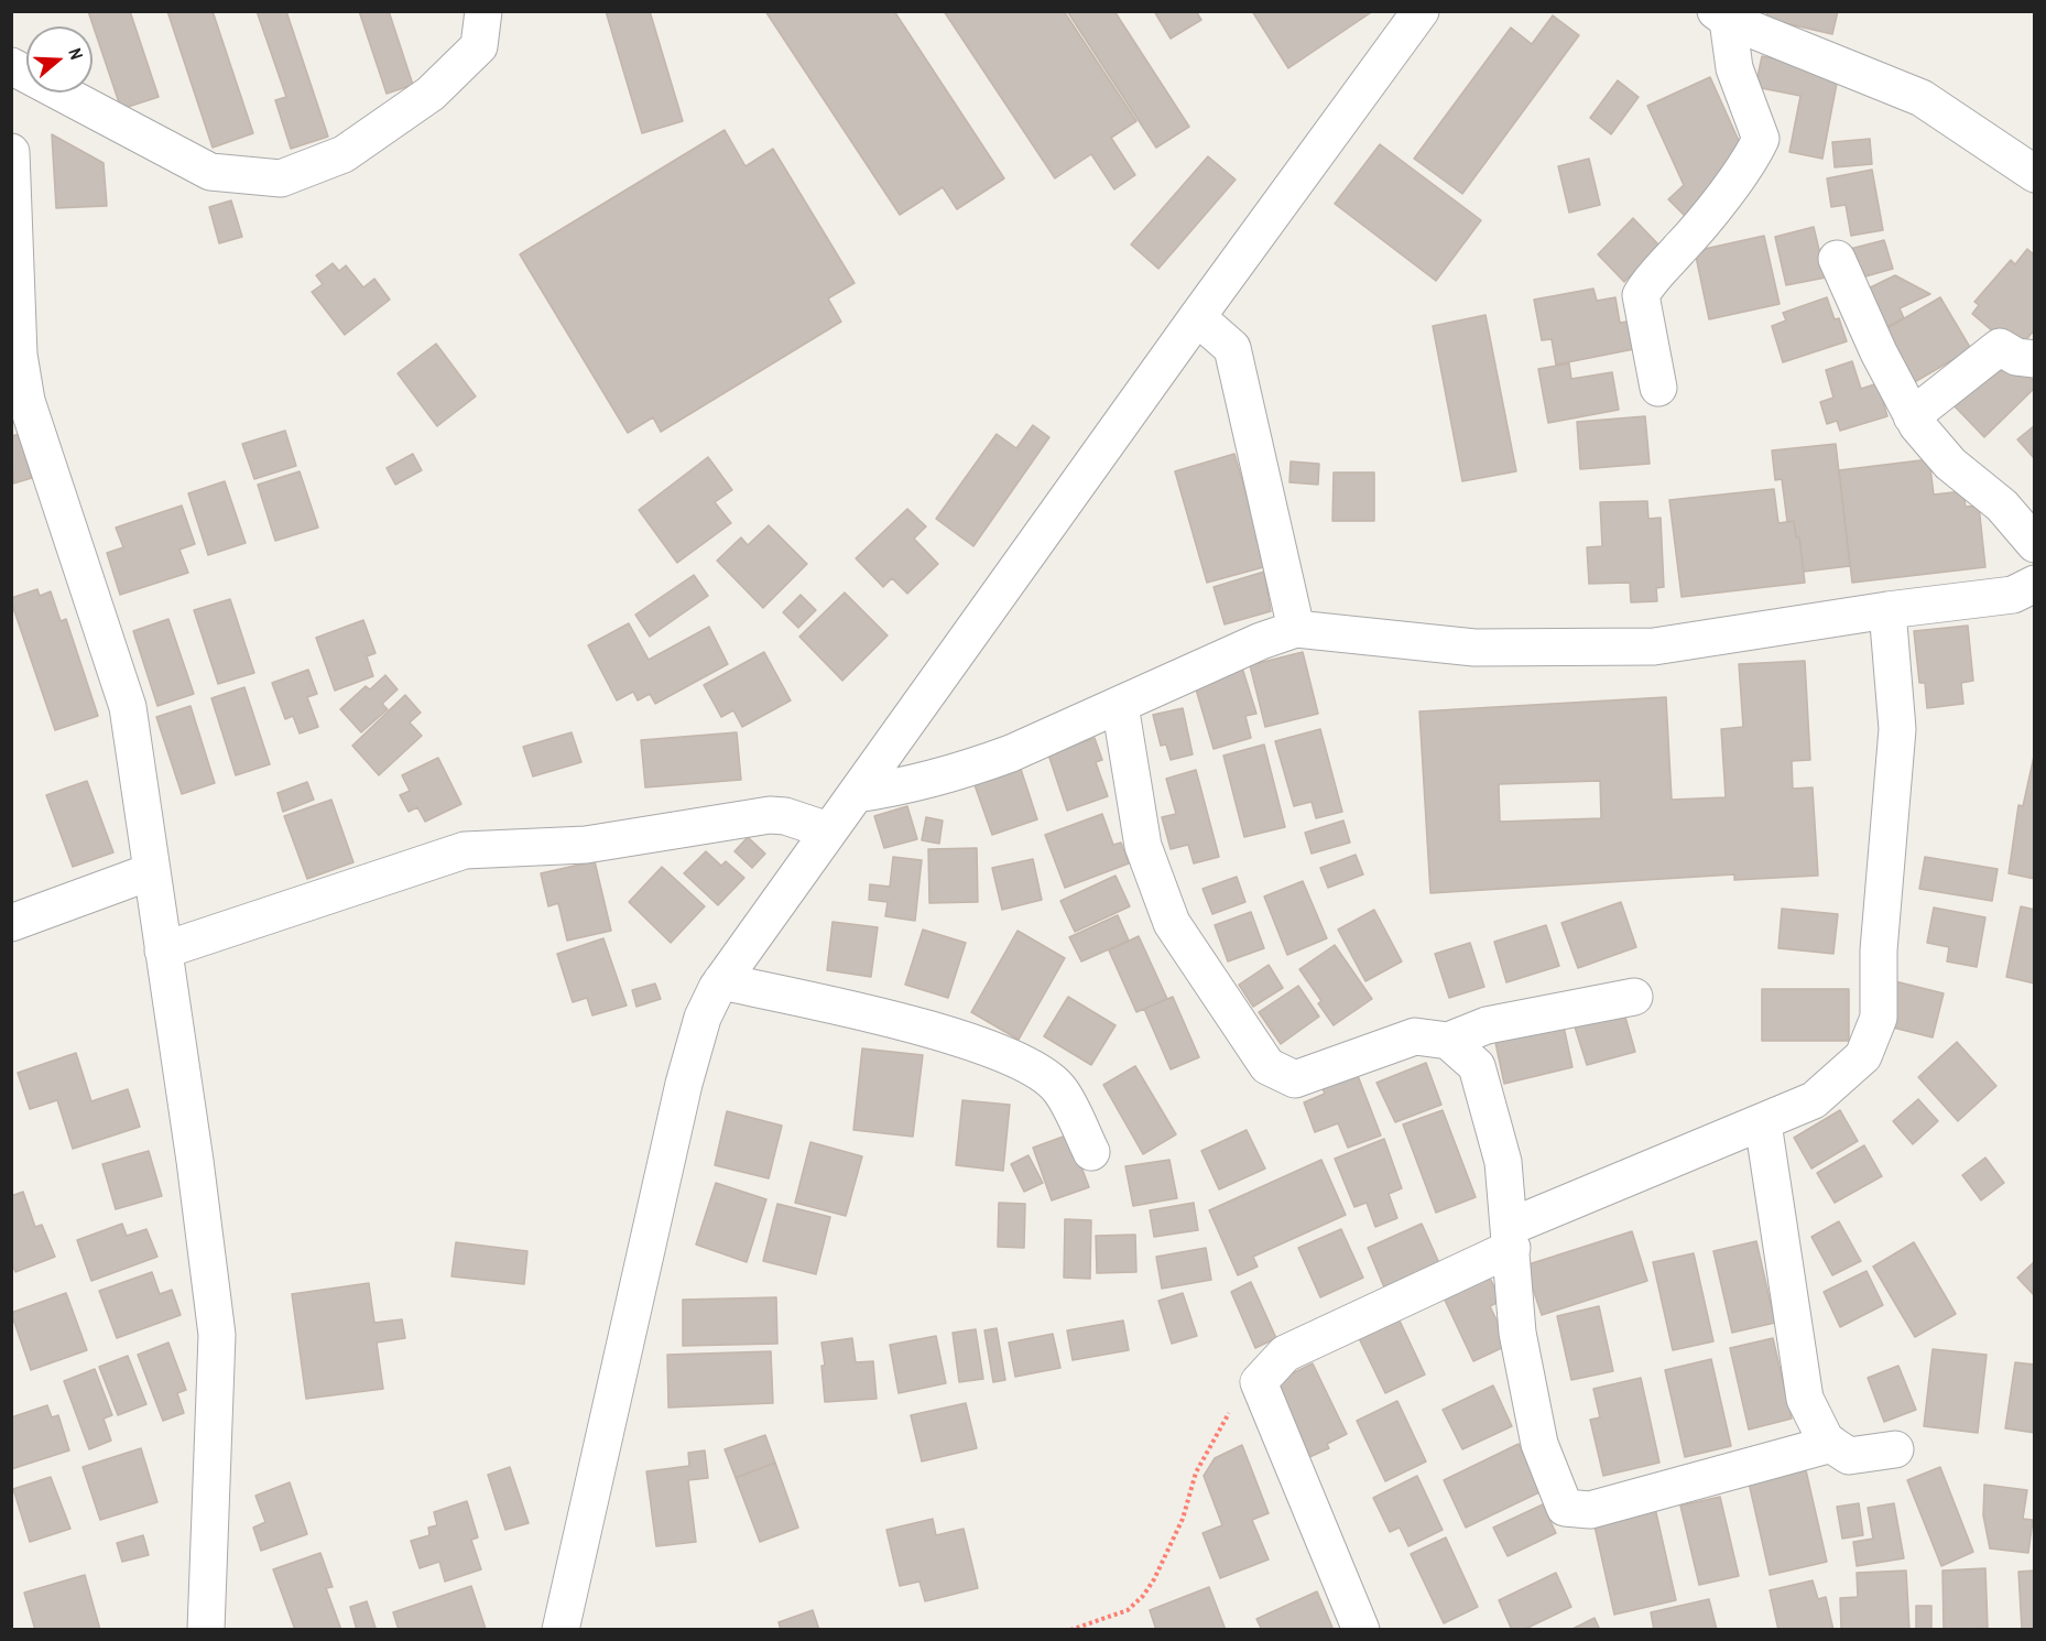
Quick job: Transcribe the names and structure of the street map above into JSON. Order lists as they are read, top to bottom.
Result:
{
  "north": "right"
}
